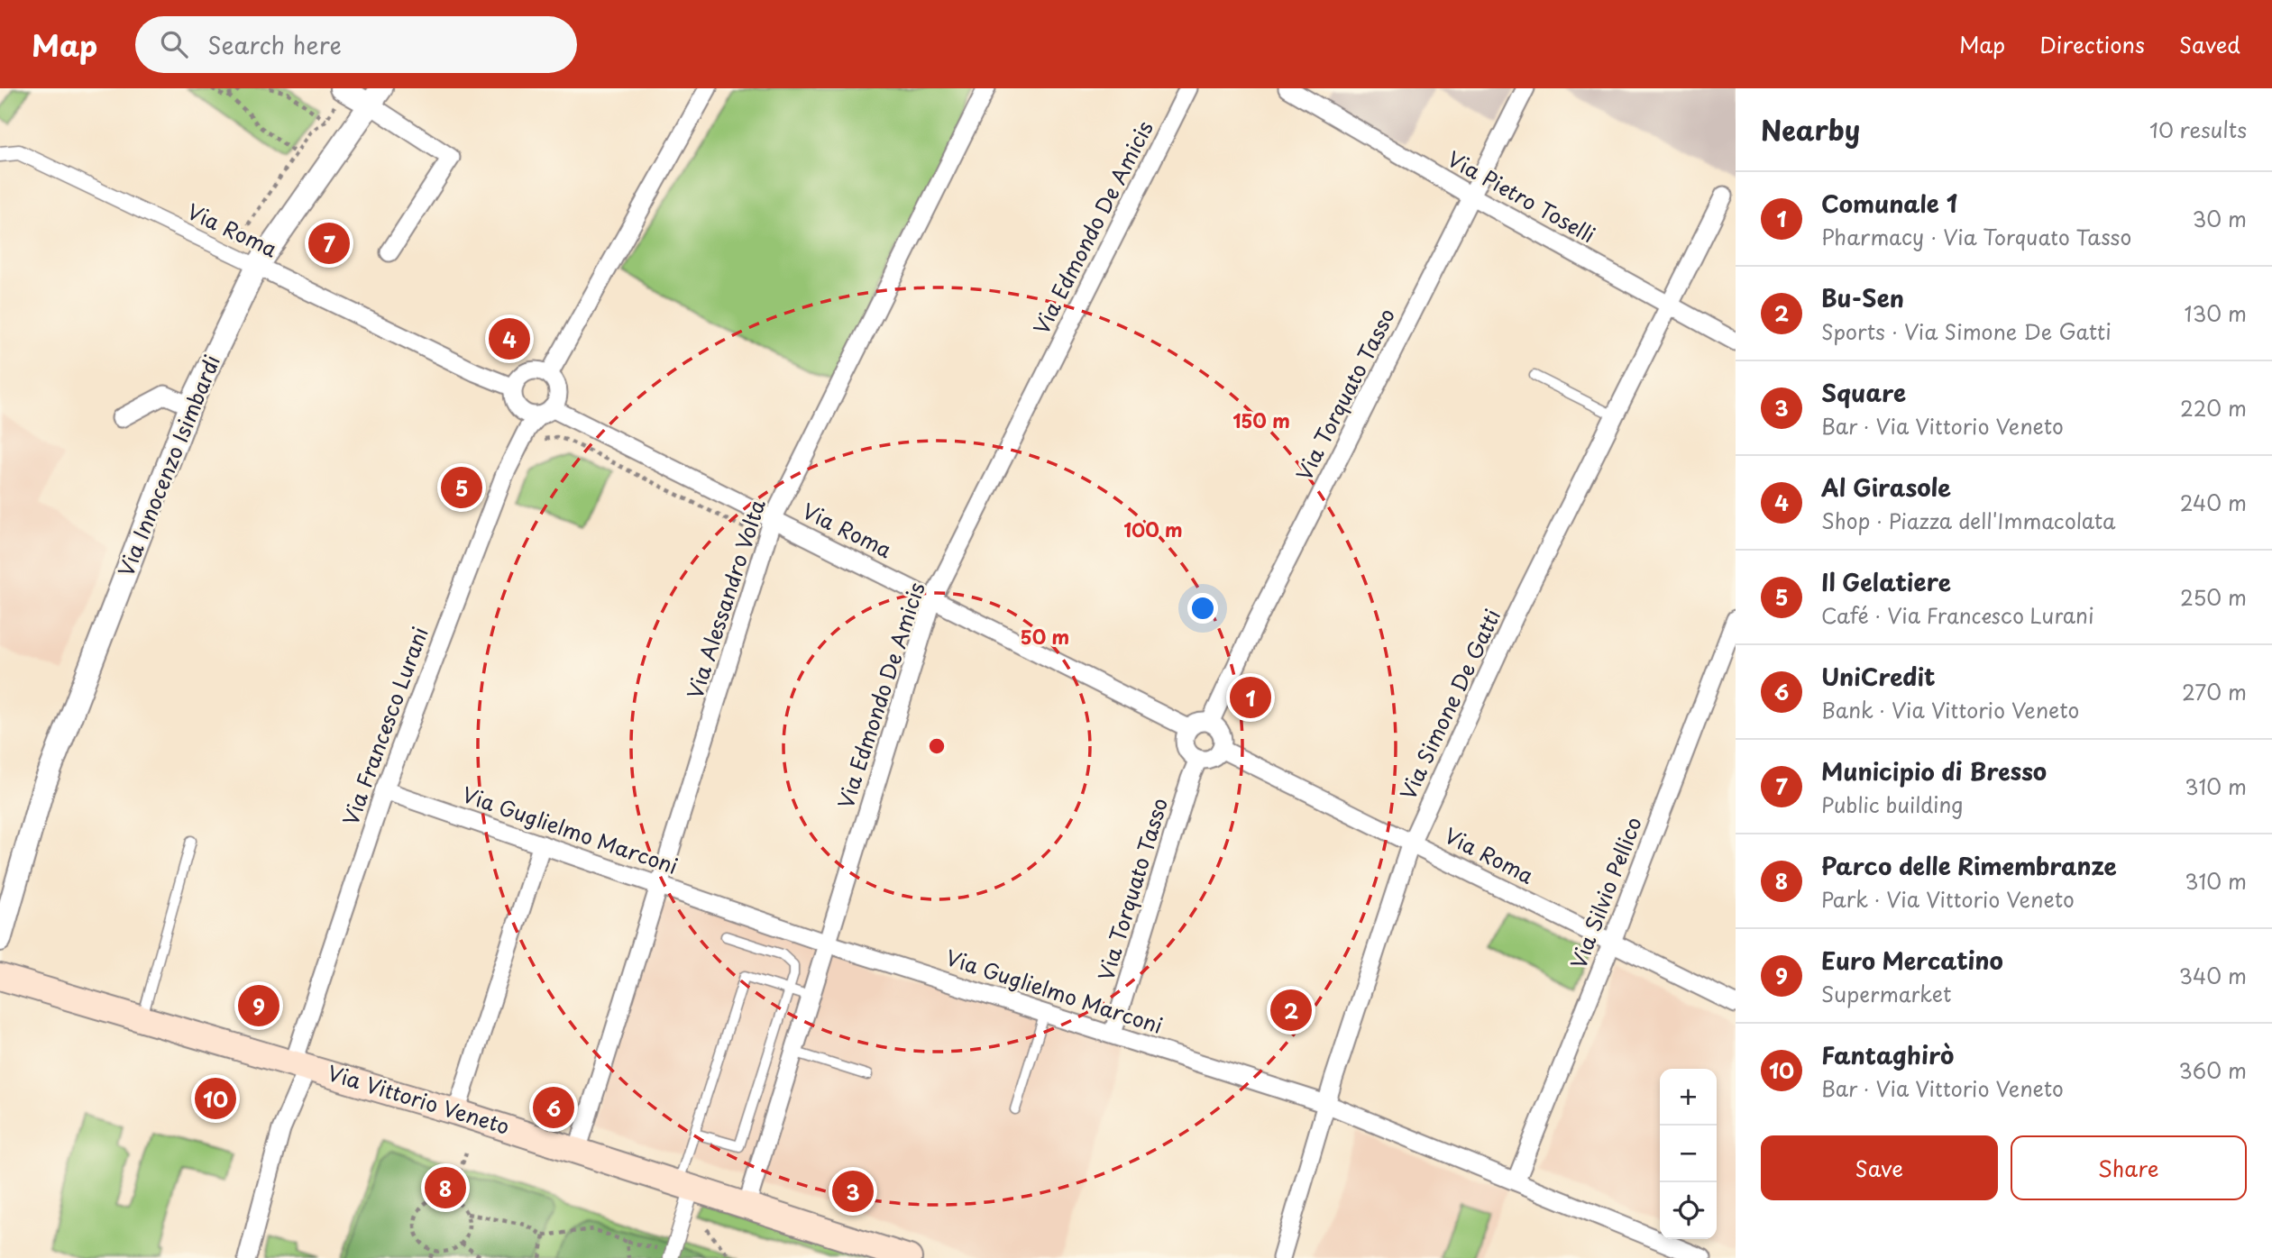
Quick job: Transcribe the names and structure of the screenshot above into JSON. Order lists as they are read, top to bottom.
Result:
{
  "streets": {
    "main road": ["Via Vittorio Veneto"],
    "street": [
      "Via Pietro Toselli",
      "Via Edmondo De Amicis",
      "Via Roma",
      "Via Torquato Tasso",
      "Via Innocenzo Isimbardi",
      "Via Alessandro Volta",
      "Via Simone De Gatti",
      "Via Francesco Lurani",
      "Via Guglielmo Marconi",
      "Via Silvio Pellico"
    ]
  },
  "crossings": [
    ["Via Pietro Toselli", "Via Torquato Tasso"],
    ["Via Pietro Toselli", "Via Simone De Gatti"],
    ["Via Edmondo De Amicis", "Via Roma"],
    ["Via Edmondo De Amicis", "Via Guglielmo Marconi"],
    ["Via Edmondo De Amicis", "Via Vittorio Veneto"],
    ["Via Roma", "Via Torquato Tasso"],
    ["Via Roma", "Via Innocenzo Isimbardi"],
    ["Via Roma", "Via Alessandro Volta"],
    ["Via Roma", "Via Simone De Gatti"],
    ["Via Roma", "Via Francesco Lurani"],
    ["Via Roma", "Via Silvio Pellico"],
    ["Via Torquato Tasso", "Via Guglielmo Marconi"],
    ["Via Alessandro Volta", "Via Guglielmo Marconi"],
    ["Via Alessandro Volta", "Via Vittorio Veneto"],
    ["Via Simone De Gatti", "Via Guglielmo Marconi"],
    ["Via Francesco Lurani", "Via Guglielmo Marconi"],
    ["Via Francesco Lurani", "Via Vittorio Veneto"],
    ["Via Guglielmo Marconi", "Via Silvio Pellico"]
  ],
  "page": {
    "header": "Map",
    "search": "Search here",
    "nav": ["Map", "Directions", "Saved"],
    "heading": ["Nearby", "10 results"],
    "list": [
      {
        "mark": "1",
        "name": "Comunale 1",
        "note": "Pharmacy · Via Torquato Tasso",
        "value": "30 m"
      },
      {
        "mark": "2",
        "name": "Bu-Sen",
        "note": "Sports · Via Simone De Gatti",
        "value": "130 m"
      },
      {
        "mark": "3",
        "name": "Square",
        "note": "Bar · Via Vittorio Veneto",
        "value": "220 m"
      },
      {
        "mark": "4",
        "name": "Al Girasole",
        "note": "Shop · Piazza dell'Immacolata",
        "value": "240 m"
      },
      {
        "mark": "5",
        "name": "Il Gelatiere",
        "note": "Café · Via Francesco Lurani",
        "value": "250 m"
      },
      {
        "mark": "6",
        "name": "UniCredit",
        "note": "Bank · Via Vittorio Veneto",
        "value": "270 m"
      },
      {
        "mark": "7",
        "name": "Municipio di Bresso",
        "note": "Public building",
        "value": "310 m"
      },
      {
        "mark": "8",
        "name": "Parco delle Rimembranze",
        "note": "Park · Via Vittorio Veneto",
        "value": "310 m"
      },
      {
        "mark": "9",
        "name": "Euro Mercatino",
        "note": "Supermarket",
        "value": "340 m"
      },
      {
        "mark": "10",
        "name": "Fantaghirò",
        "note": "Bar · Via Vittorio Veneto",
        "value": "360 m"
      }
    ],
    "pins": [
      "7",
      "4",
      "5",
      "1",
      "9",
      "2",
      "10",
      "6",
      "8",
      "3"
    ],
    "map_buttons": ["+", "−"],
    "buttons": ["Save", "Share"]
  },
  "rings": ["150 m", "100 m", "50 m"]
}
